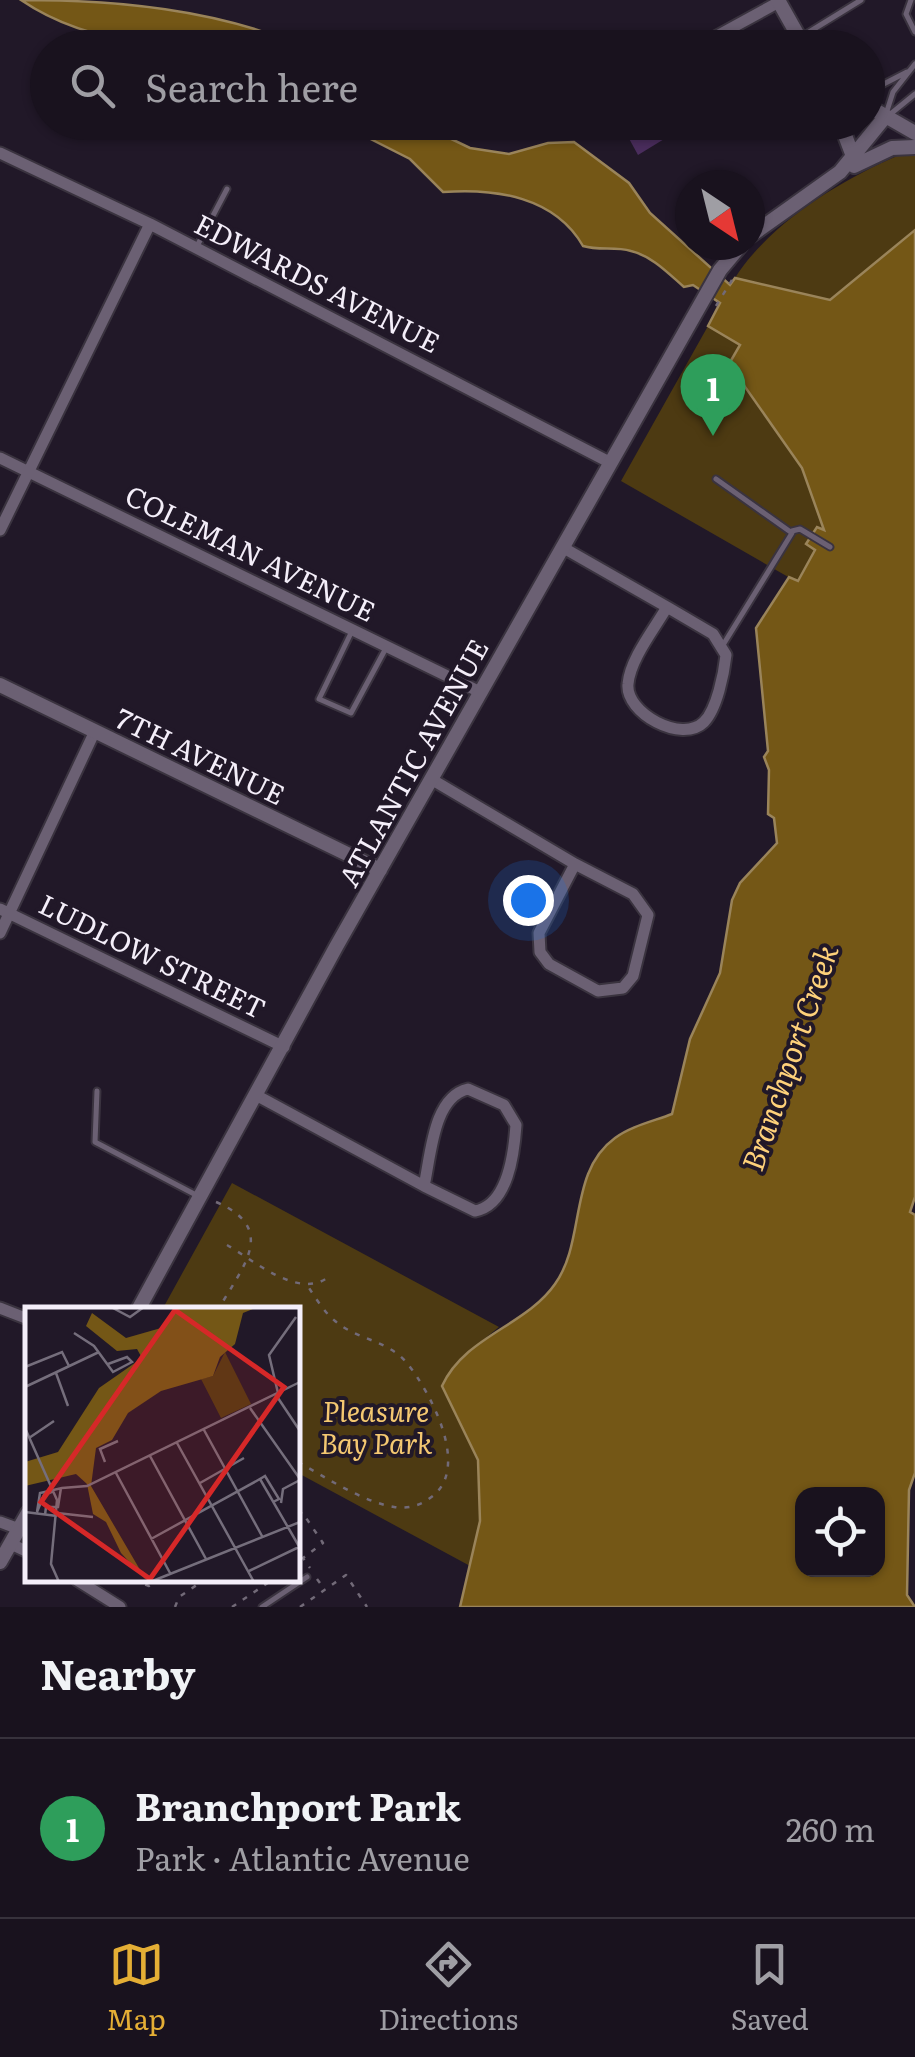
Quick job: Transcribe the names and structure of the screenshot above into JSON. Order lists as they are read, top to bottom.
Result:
{
  "streets": {
    "street": [
      "EDWARDS AVENUE",
      "COLEMAN AVENUE",
      "7TH AVENUE",
      "ATLANTIC AVENUE",
      "LUDLOW STREET"
    ]
  },
  "crossings": [
    ["EDWARDS AVENUE", "ATLANTIC AVENUE"],
    ["COLEMAN AVENUE", "ATLANTIC AVENUE"],
    ["7TH AVENUE", "ATLANTIC AVENUE"],
    ["ATLANTIC AVENUE", "LUDLOW STREET"]
  ],
  "water": ["Branchport Creek"],
  "parks": ["Pleasure Bay Park"],
  "north": "bottom right",
  "page": {
    "search": "Search here",
    "pins": "1",
    "heading": "Nearby",
    "list": [
      {
        "mark": "1",
        "name": "Branchport Park",
        "note": "Park · Atlantic Avenue",
        "value": "260 m"
      }
    ],
    "nav": ["Map", "Directions", "Saved"]
  }
}
